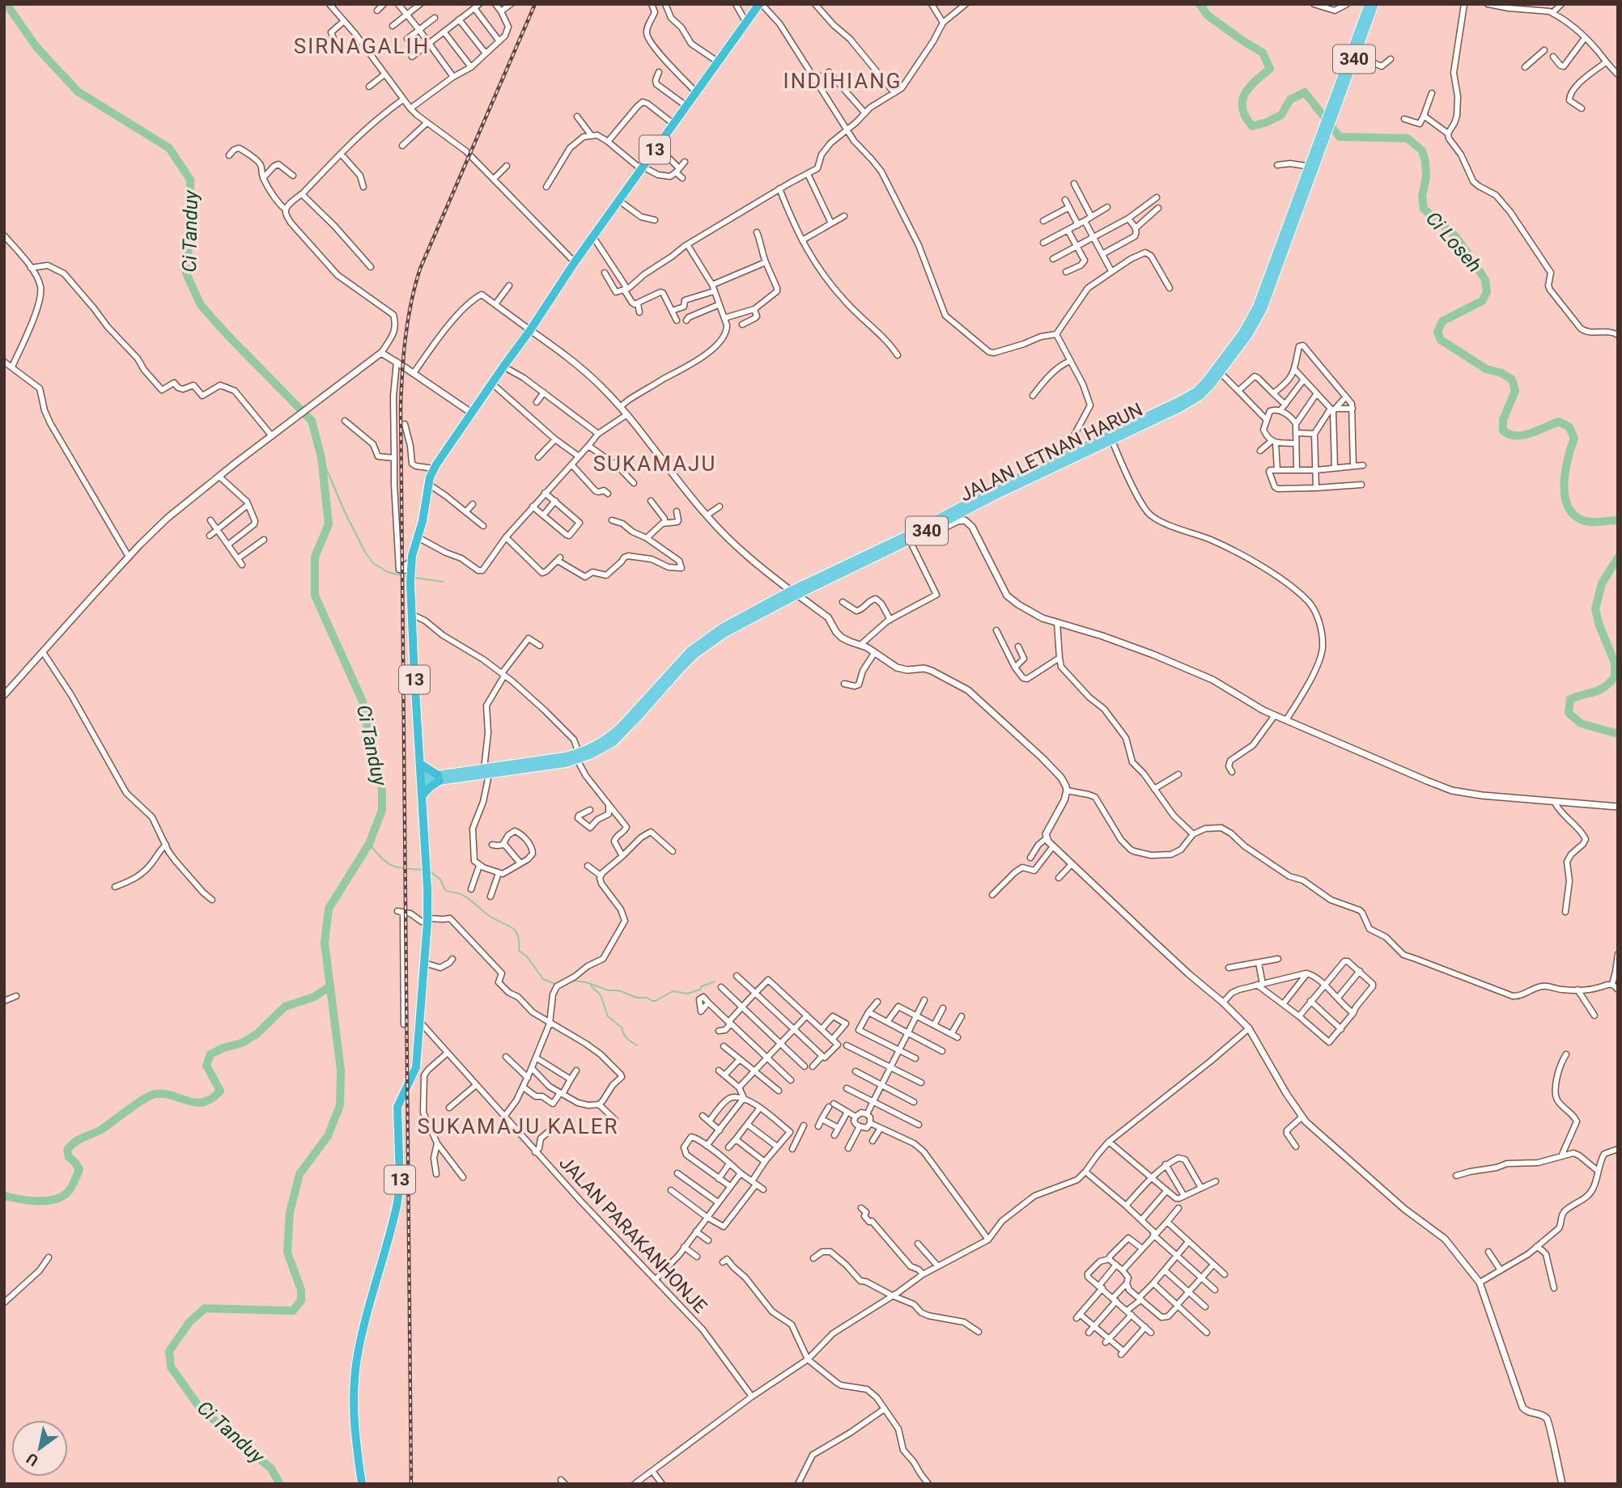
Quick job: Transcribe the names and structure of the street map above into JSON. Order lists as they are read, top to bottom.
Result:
{
  "streets": {
    "highway": ["13"],
    "main road": ["340", "JALAN LETNAN HARUN"],
    "street": ["JALAN PARAKANHONJE"]
  },
  "crossings": [
    ["13", "JALAN LETNAN HARUN"],
    ["13", "JALAN PARAKANHONJE"]
  ],
  "districts": [
    "SIRNAGALIH",
    "INDIHIANG",
    "SUKAMAJU",
    "SUKAMAJU KALER"
  ],
  "water": ["Ci Tanduy", "Ci Loseh"],
  "north": "bottom left"
}
